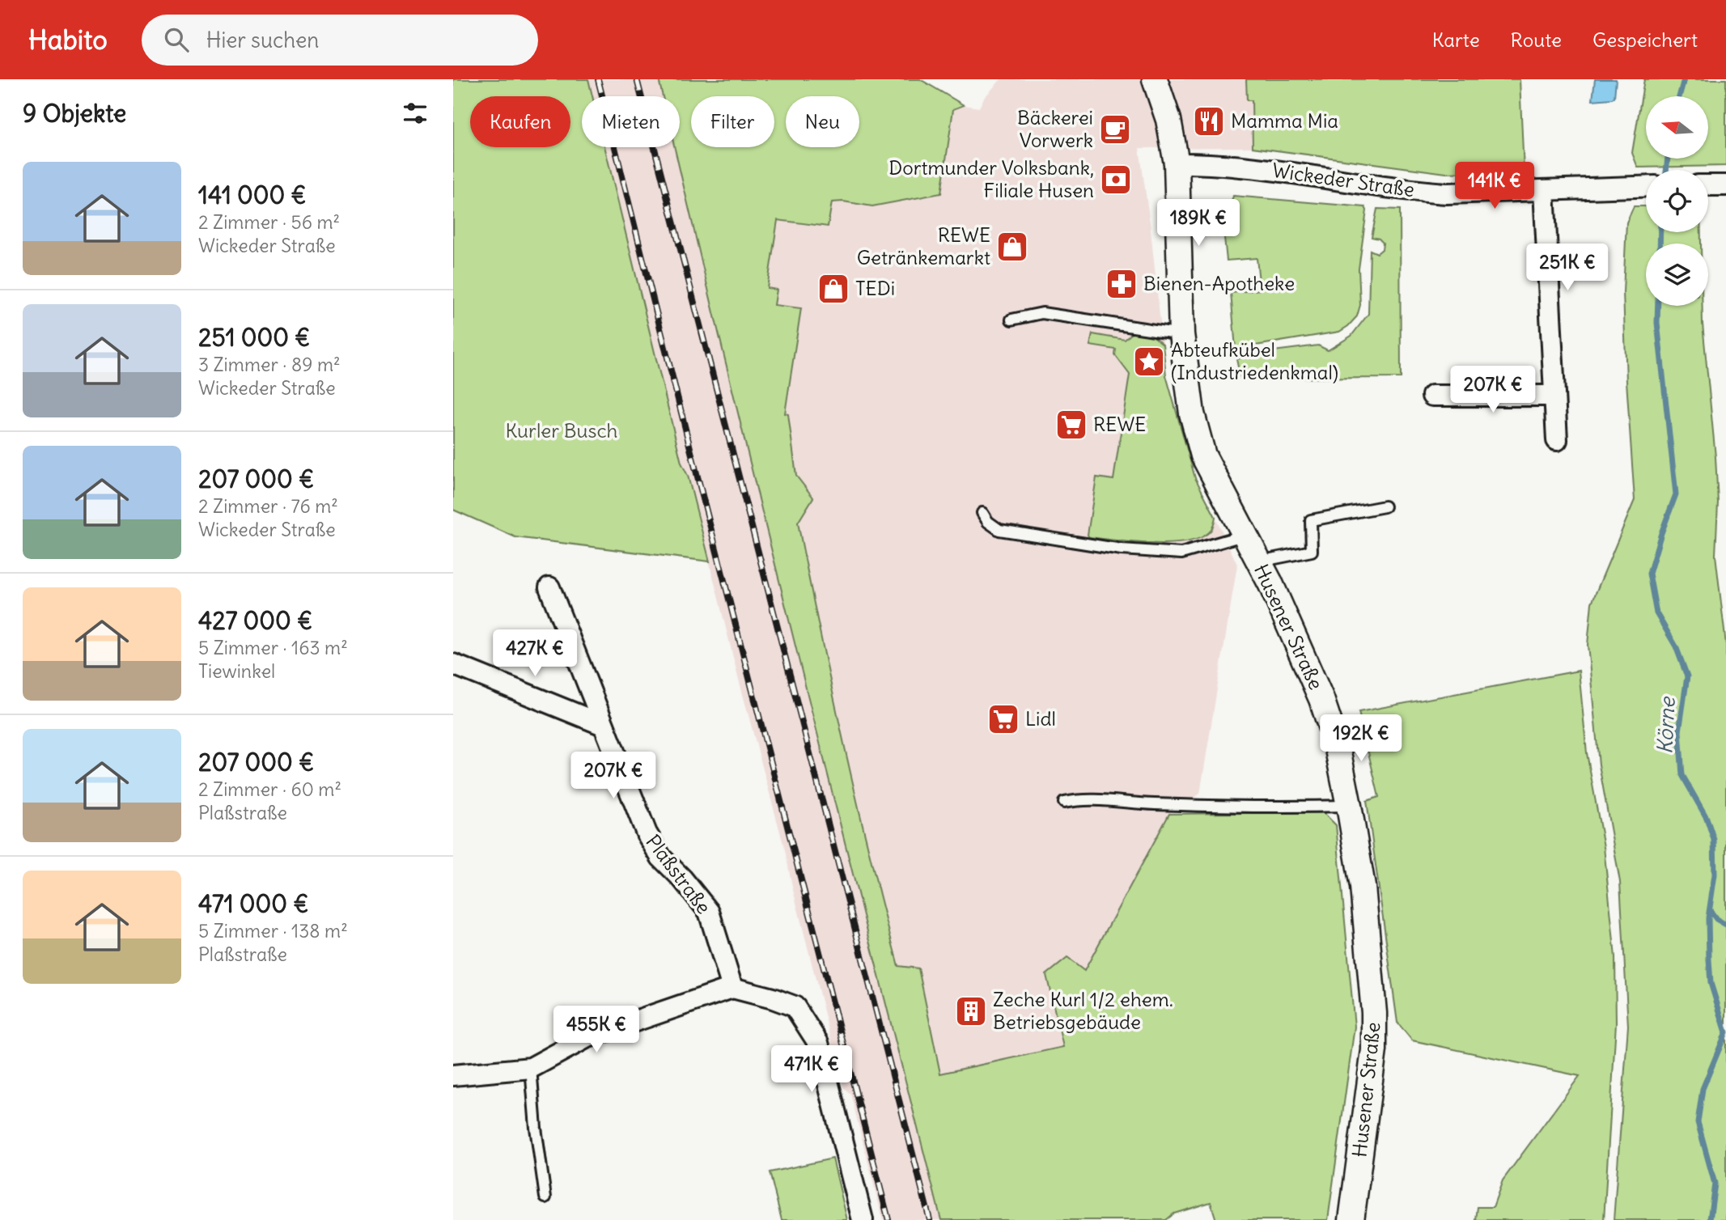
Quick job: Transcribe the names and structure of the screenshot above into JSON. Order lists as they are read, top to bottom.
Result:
{
  "streets": {
    "street": ["Wickeder Straße", "Husener Straße", "Plaßstraße"]
  },
  "crossings": [
    ["Wickeder Straße", "Husener Straße"]
  ],
  "water": ["Körne"],
  "parks": ["Kurler Busch"],
  "places": {
    "restaurant": ["Mamma Mia"],
    "cafe": ["Bäckerei Vorwerk"],
    "bank": ["Dortmunder Volksbank, Filiale Husen"],
    "shop": ["REWE Getränkemarkt", "TEDi"],
    "pharmacy": ["Bienen-Apotheke"],
    "place": ["Abteufkübel (Industriedenkmal)"],
    "supermarket": ["REWE", "Lidl"],
    "building": ["Zeche Kurl 1/2 ehem. Betriebsgebäude"]
  },
  "north": "left",
  "page": {
    "header": "Habito",
    "search": "Hier suchen",
    "nav": ["Karte", "Route", "Gespeichert"],
    "heading": "9 Objekte",
    "chip": [
      "Kaufen",
      "Mieten",
      "Filter",
      "Neu"
    ],
    "list": [
      {
        "name": "141 000 €",
        "note": "2 Zimmer · 56 m² · Wickeder Straße"
      },
      {
        "name": "251 000 €",
        "note": "3 Zimmer · 89 m² · Wickeder Straße"
      },
      {
        "name": "207 000 €",
        "note": "2 Zimmer · 76 m² · Wickeder Straße"
      },
      {
        "name": "427 000 €",
        "note": "5 Zimmer · 163 m² · Tiewinkel"
      },
      {
        "name": "207 000 €",
        "note": "2 Zimmer · 60 m² · Plaßstraße"
      },
      {
        "name": "471 000 €",
        "note": "5 Zimmer · 138 m² · Plaßstraße"
      }
    ],
    "price": [
      "141K €",
      "189K €",
      "251K €",
      "207K €",
      "427K €",
      "192K €",
      "207K €",
      "455K €",
      "471K €"
    ]
  }
}
